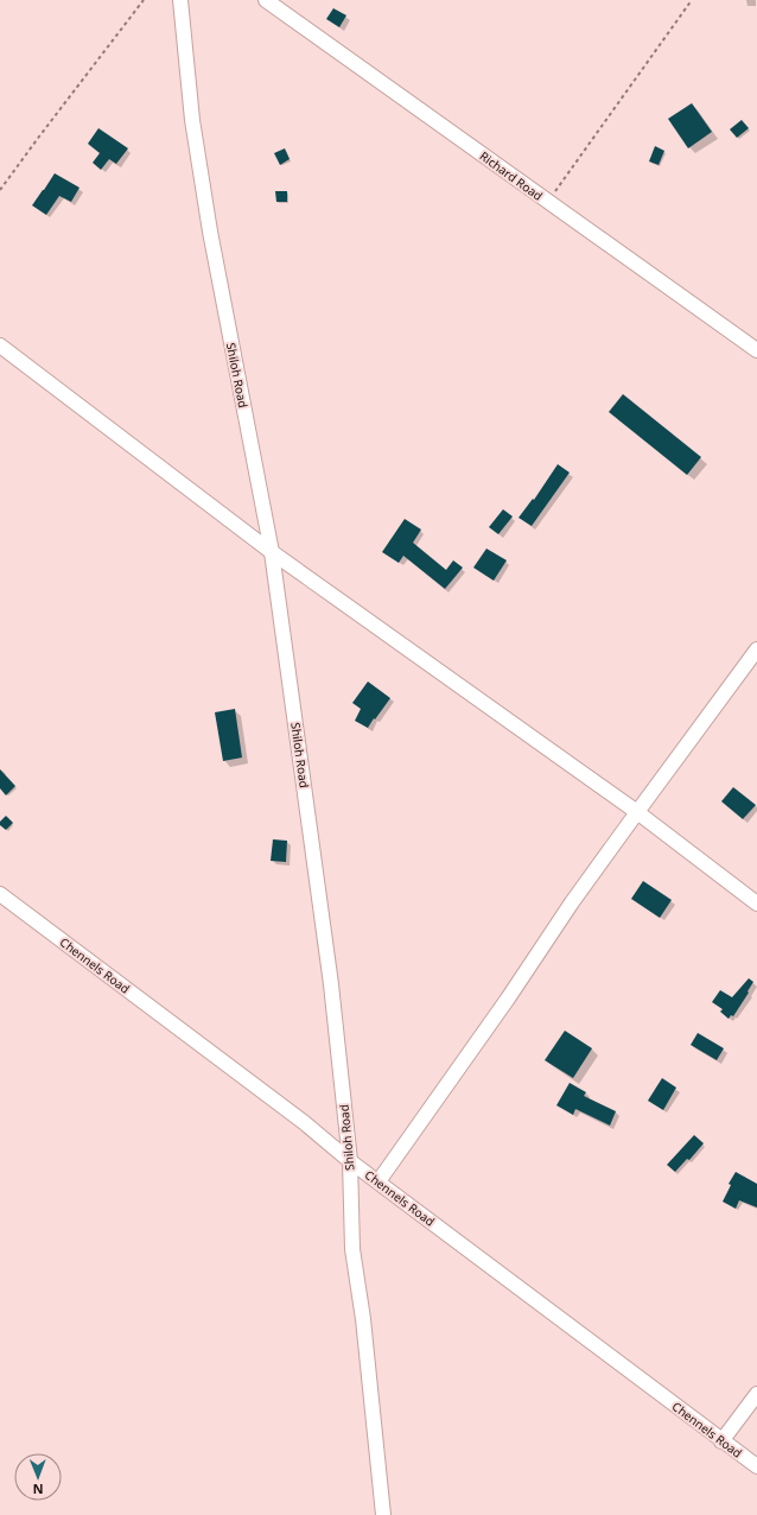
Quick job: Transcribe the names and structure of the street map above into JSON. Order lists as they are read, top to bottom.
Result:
{
  "streets": {
    "street": ["Richard Road", "Shiloh Road", "Chennels Road"]
  },
  "crossings": [
    ["Shiloh Road", "Chennels Road"]
  ],
  "north": "bottom"
}
